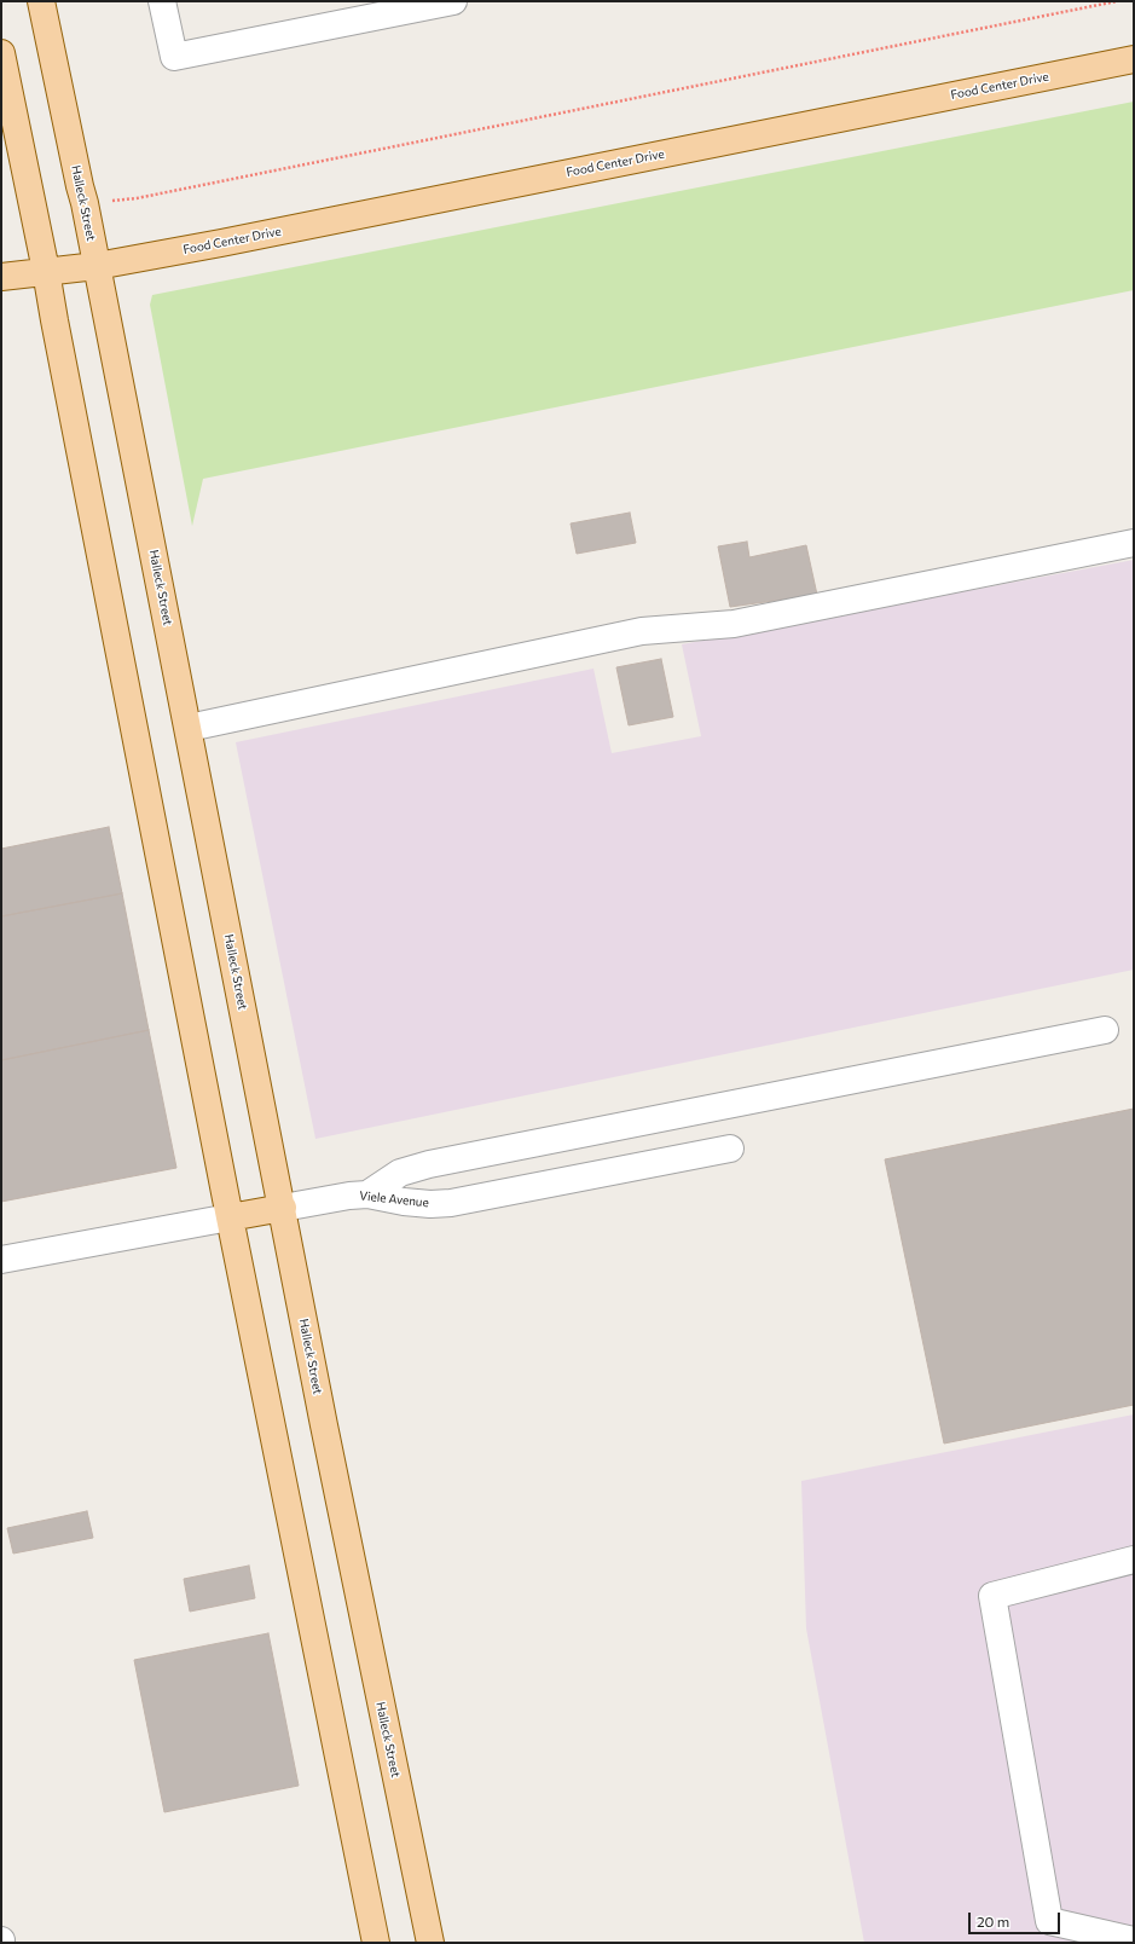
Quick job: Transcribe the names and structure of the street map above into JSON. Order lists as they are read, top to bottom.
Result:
{
  "streets": {
    "main road": ["Food Center Drive", "Halleck Street", "Viele Avenue"]
  },
  "crossings": [
    ["Food Center Drive", "Halleck Street"],
    ["Halleck Street", "Viele Avenue"]
  ],
  "scale_bar": "20 m"
}
